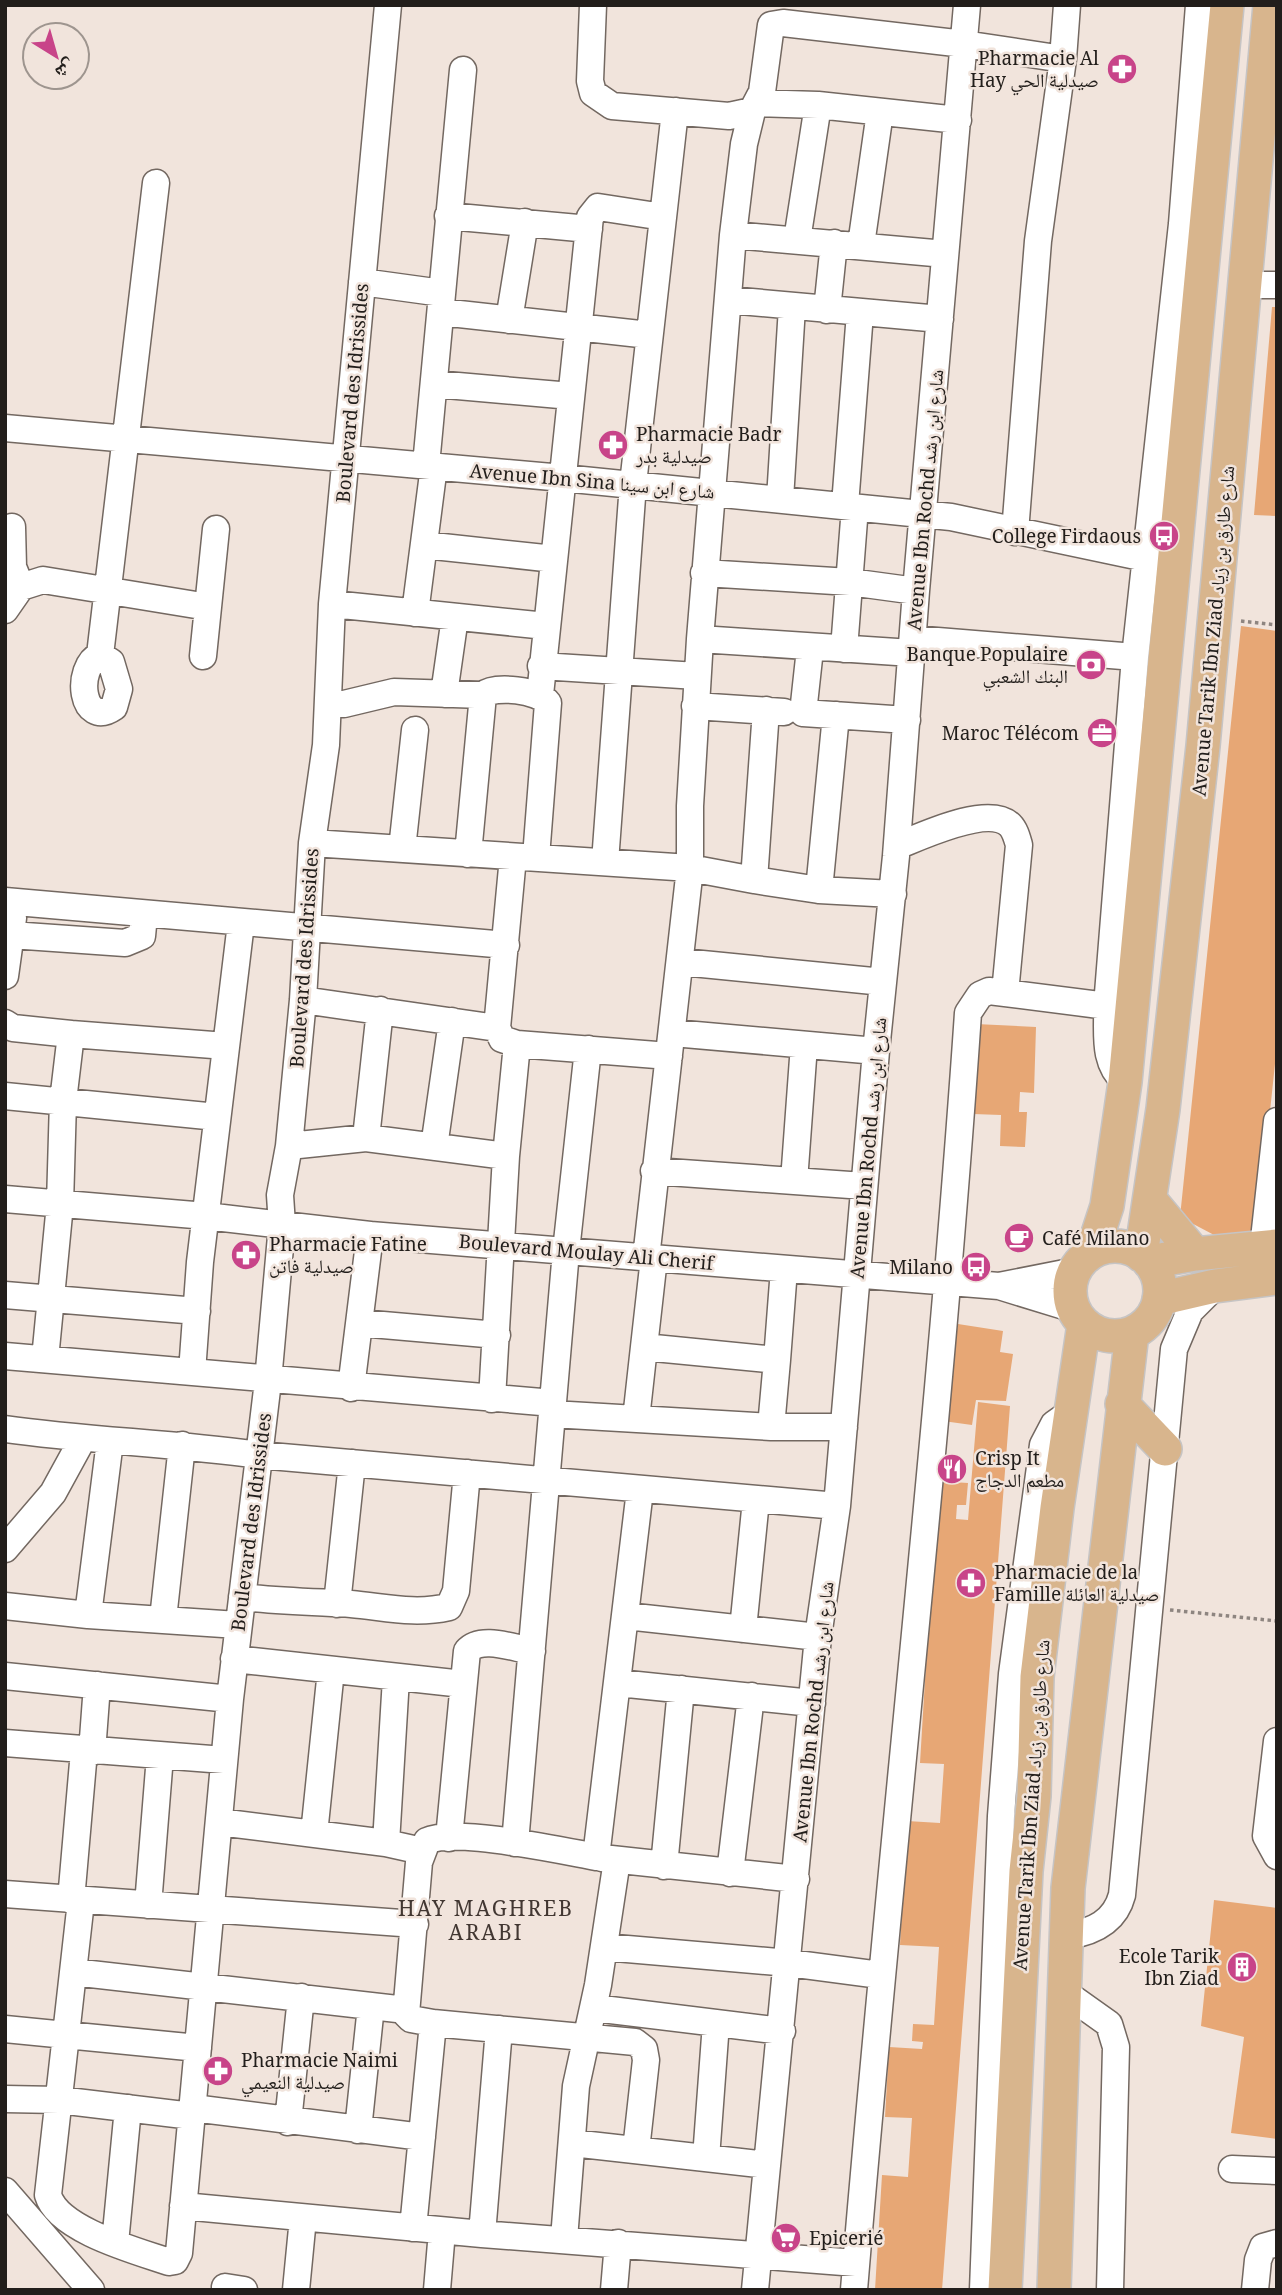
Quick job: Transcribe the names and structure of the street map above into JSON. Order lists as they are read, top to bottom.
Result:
{
  "streets": {
    "main road": ["Avenue Tarik Ibn Ziad شارع طارق بن زياد"],
    "street": [
      "Boulevard des Idrissides",
      "Avenue Ibn Sina شارع ابن سينا",
      "Avenue Ibn Rochd شارع ابن رشد",
      "Boulevard Moulay Ali Cherif"
    ]
  },
  "crossings": [
    ["Boulevard des Idrissides", "Avenue Ibn Sina شارع ابن سينا"],
    ["Boulevard des Idrissides", "Boulevard Moulay Ali Cherif"],
    ["Avenue Ibn Sina شارع ابن سينا", "Avenue Ibn Rochd شارع ابن رشد"],
    ["Avenue Ibn Sina شارع ابن سينا", "Avenue Tarik Ibn Ziad شارع طارق بن زياد"],
    ["Avenue Ibn Rochd شارع ابن رشد", "Boulevard Moulay Ali Cherif"],
    ["Avenue Tarik Ibn Ziad شارع طارق بن زياد", "Boulevard Moulay Ali Cherif"]
  ],
  "districts": ["HAY MAGHREB ARABI"],
  "places": {
    "pharmacy": [
      "Pharmacie Al Hay صيدلية الحي",
      "Pharmacie Badr صيدلية بدر",
      "Pharmacie Fatine صيدلية فاتن",
      "Pharmacie de la Famille صيدلية العائلة",
      "Pharmacie Naimi صيدلية النعيمي"
    ],
    "bus stop": ["College Firdaous", "Milano"],
    "bank": ["Banque Populaire البنك الشعبي"],
    "office": ["Maroc Télécom"],
    "cafe": ["Café Milano"],
    "restaurant": ["Crisp It مطعم الدجاج"],
    "building": ["Ecole Tarik Ibn Ziad"],
    "supermarket": ["Epicerié"]
  },
  "north": "bottom right"
}
